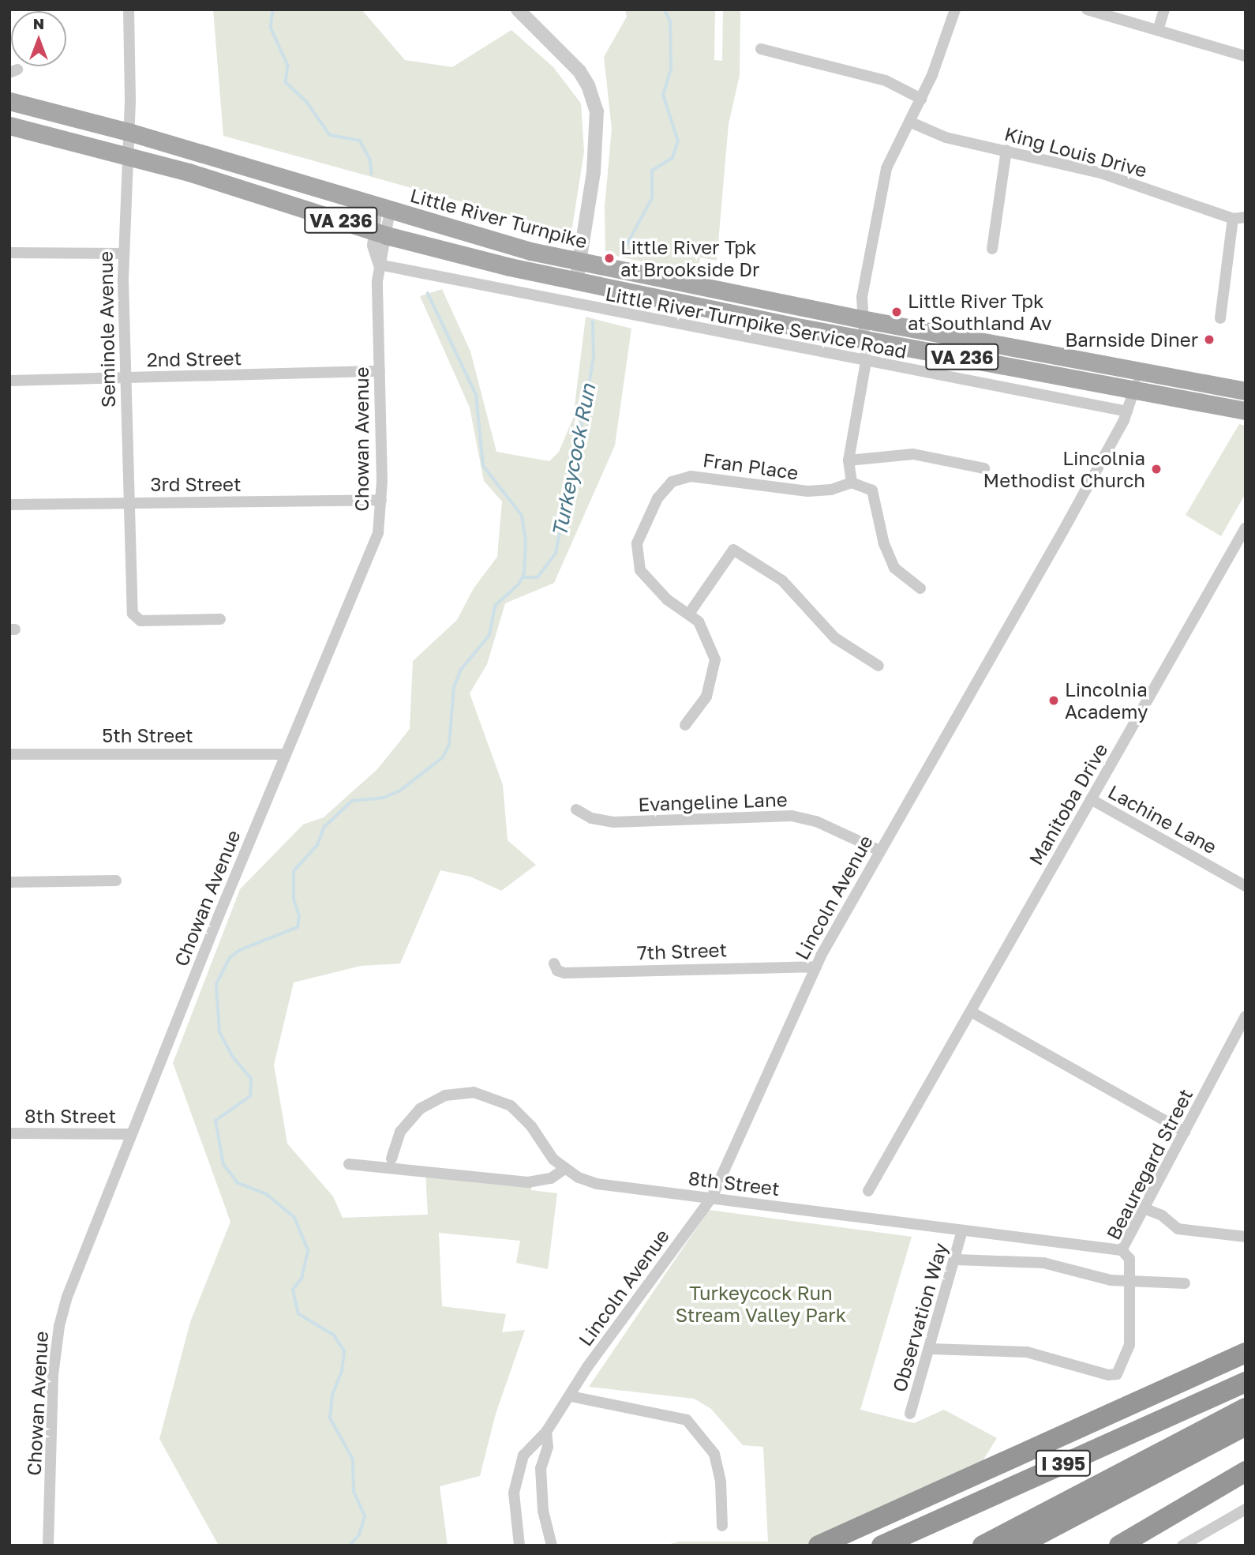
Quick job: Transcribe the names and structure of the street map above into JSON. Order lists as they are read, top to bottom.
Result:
{
  "streets": {
    "highway": ["I 395"],
    "main road": ["Little River Turnpike", "VA 236"],
    "street": [
      "King Louis Drive",
      "Little River Turnpike Service Road",
      "Seminole Avenue",
      "2nd Street",
      "Chowan Avenue",
      "Fran Place",
      "3rd Street",
      "5th Street",
      "Evangeline Lane",
      "Manitoba Drive",
      "Lachine Lane",
      "Lincoln Avenue",
      "7th Street",
      "8th Street",
      "Beauregard Street",
      "Observation Way"
    ]
  },
  "crossings": [
    ["Little River Turnpike", "Seminole Avenue"],
    ["Little River Turnpike", "Chowan Avenue"],
    ["Little River Turnpike", "Lincoln Avenue"],
    ["VA 236", "Seminole Avenue"],
    ["VA 236", "Chowan Avenue"],
    ["VA 236", "Lincoln Avenue"],
    ["Little River Turnpike Service Road", "Chowan Avenue"],
    ["Little River Turnpike Service Road", "Lincoln Avenue"],
    ["Seminole Avenue", "2nd Street"],
    ["Seminole Avenue", "3rd Street"],
    ["2nd Street", "Chowan Avenue"],
    ["Chowan Avenue", "3rd Street"],
    ["Chowan Avenue", "5th Street"],
    ["Chowan Avenue", "8th Street"],
    ["Evangeline Lane", "Lincoln Avenue"],
    ["Manitoba Drive", "Lachine Lane"],
    ["Lincoln Avenue", "7th Street"],
    ["Lincoln Avenue", "8th Street"],
    ["8th Street", "Beauregard Street"],
    ["8th Street", "Observation Way"],
    ["Beauregard Street", "Observation Way"]
  ],
  "water": ["Turkeycock Run"],
  "parks": ["Turkeycock Run Stream Valley Park"],
  "places": [
    "Little River Tpk at Brookside Dr",
    "Little River Tpk at Southland Av",
    "Barnside Diner",
    "Lincolnia Methodist Church",
    "Lincolnia Academy"
  ],
  "north": "top"
}
